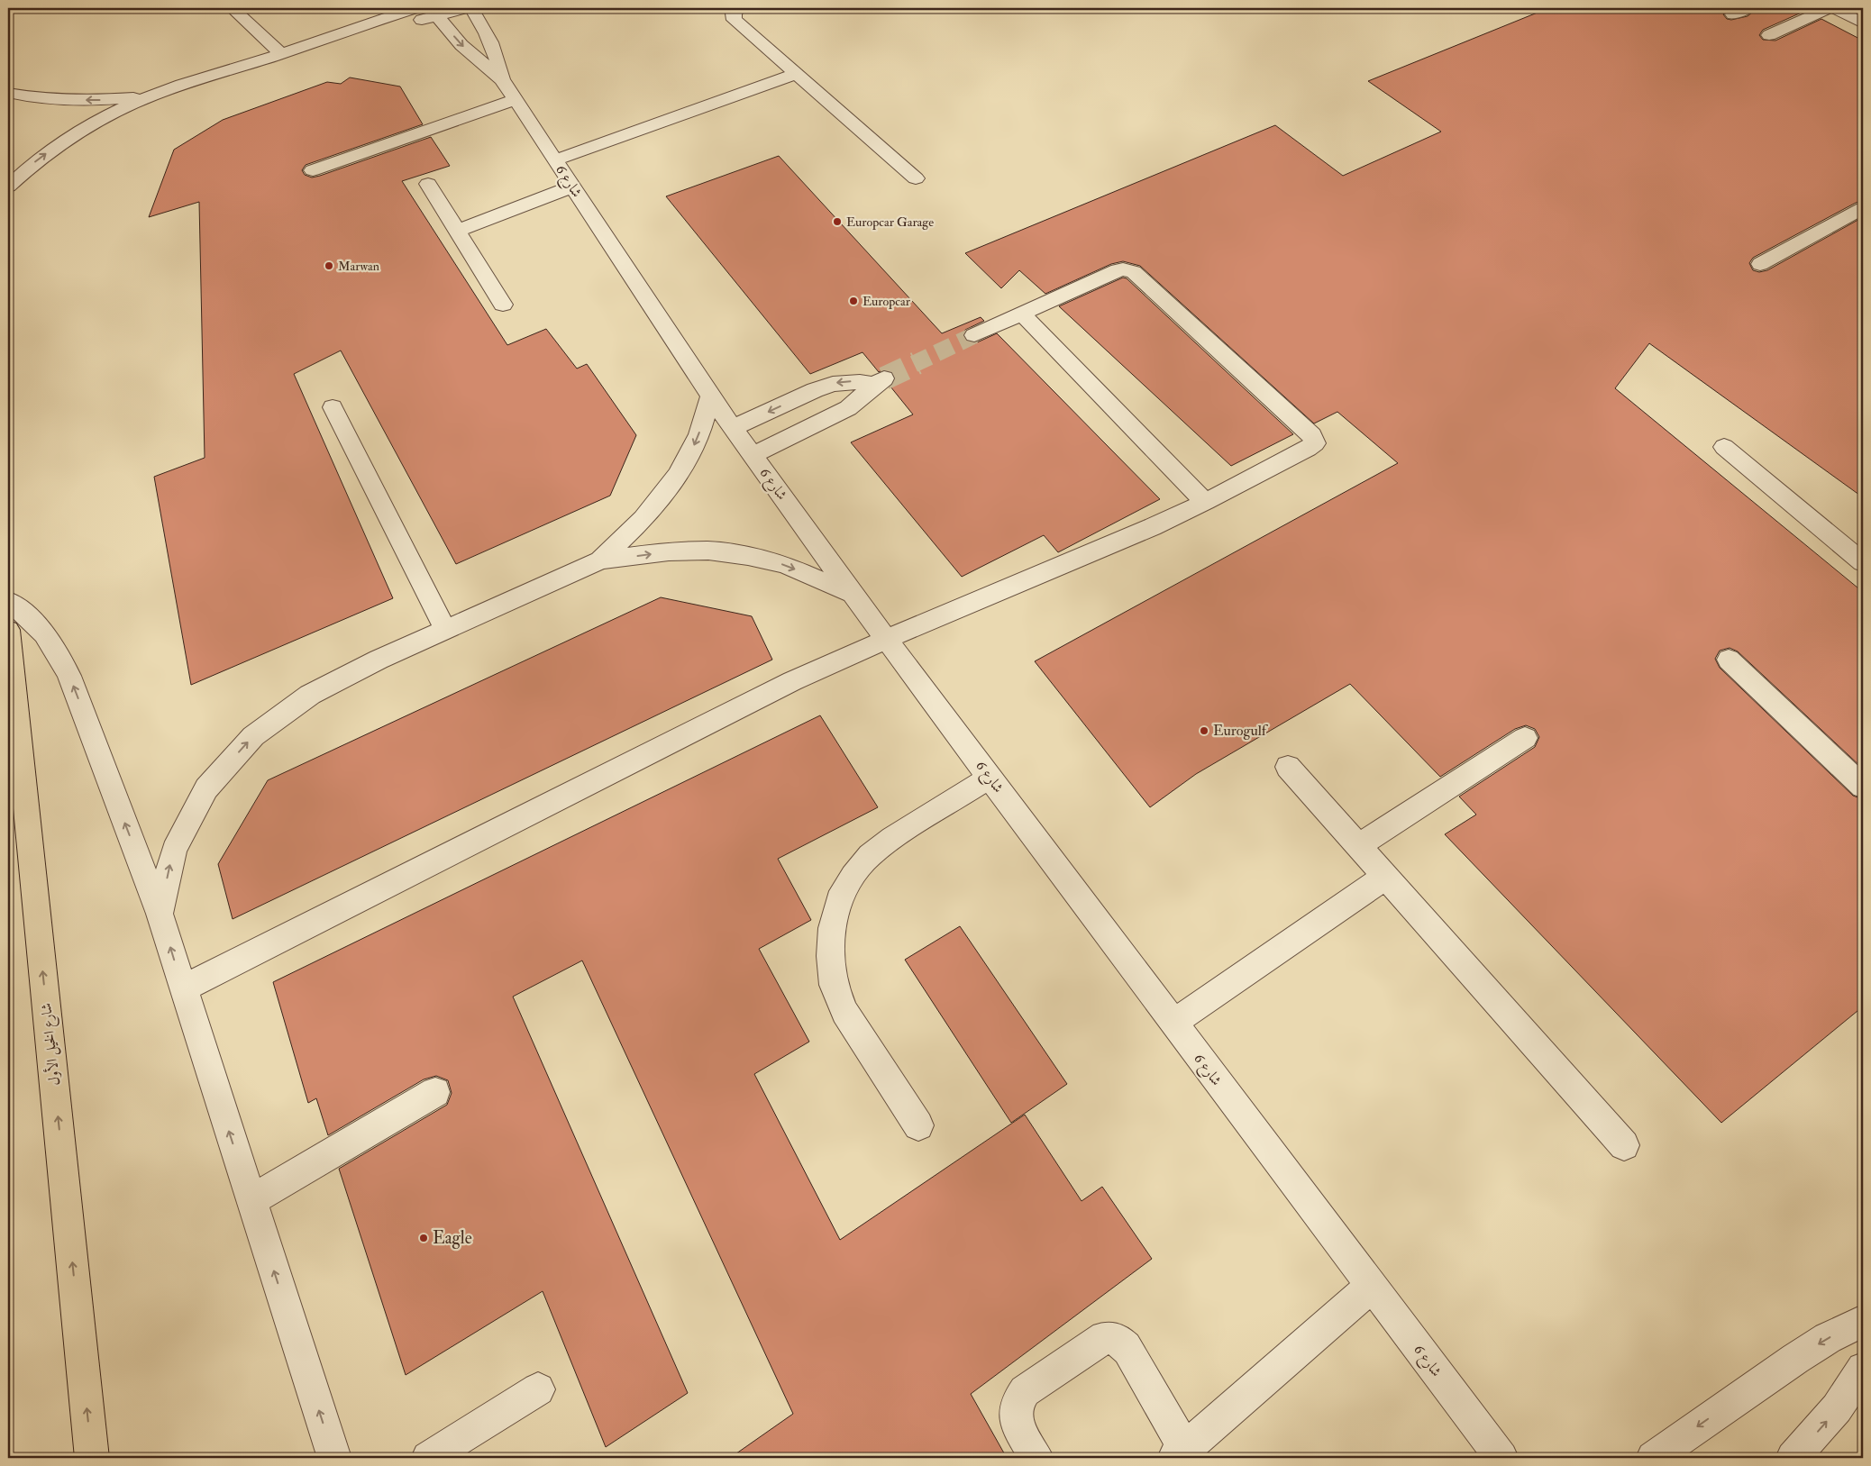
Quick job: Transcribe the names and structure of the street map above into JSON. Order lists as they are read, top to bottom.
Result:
{
  "streets": {
    "main road": ["شارع الخيل الأول"],
    "street": ["شارع 6"]
  },
  "one_way": ["شارع الخيل الأول"],
  "places": [
    "Europcar Garage",
    "Marwan",
    "Europcar",
    "Eurogulf",
    "Eagle"
  ]
}
